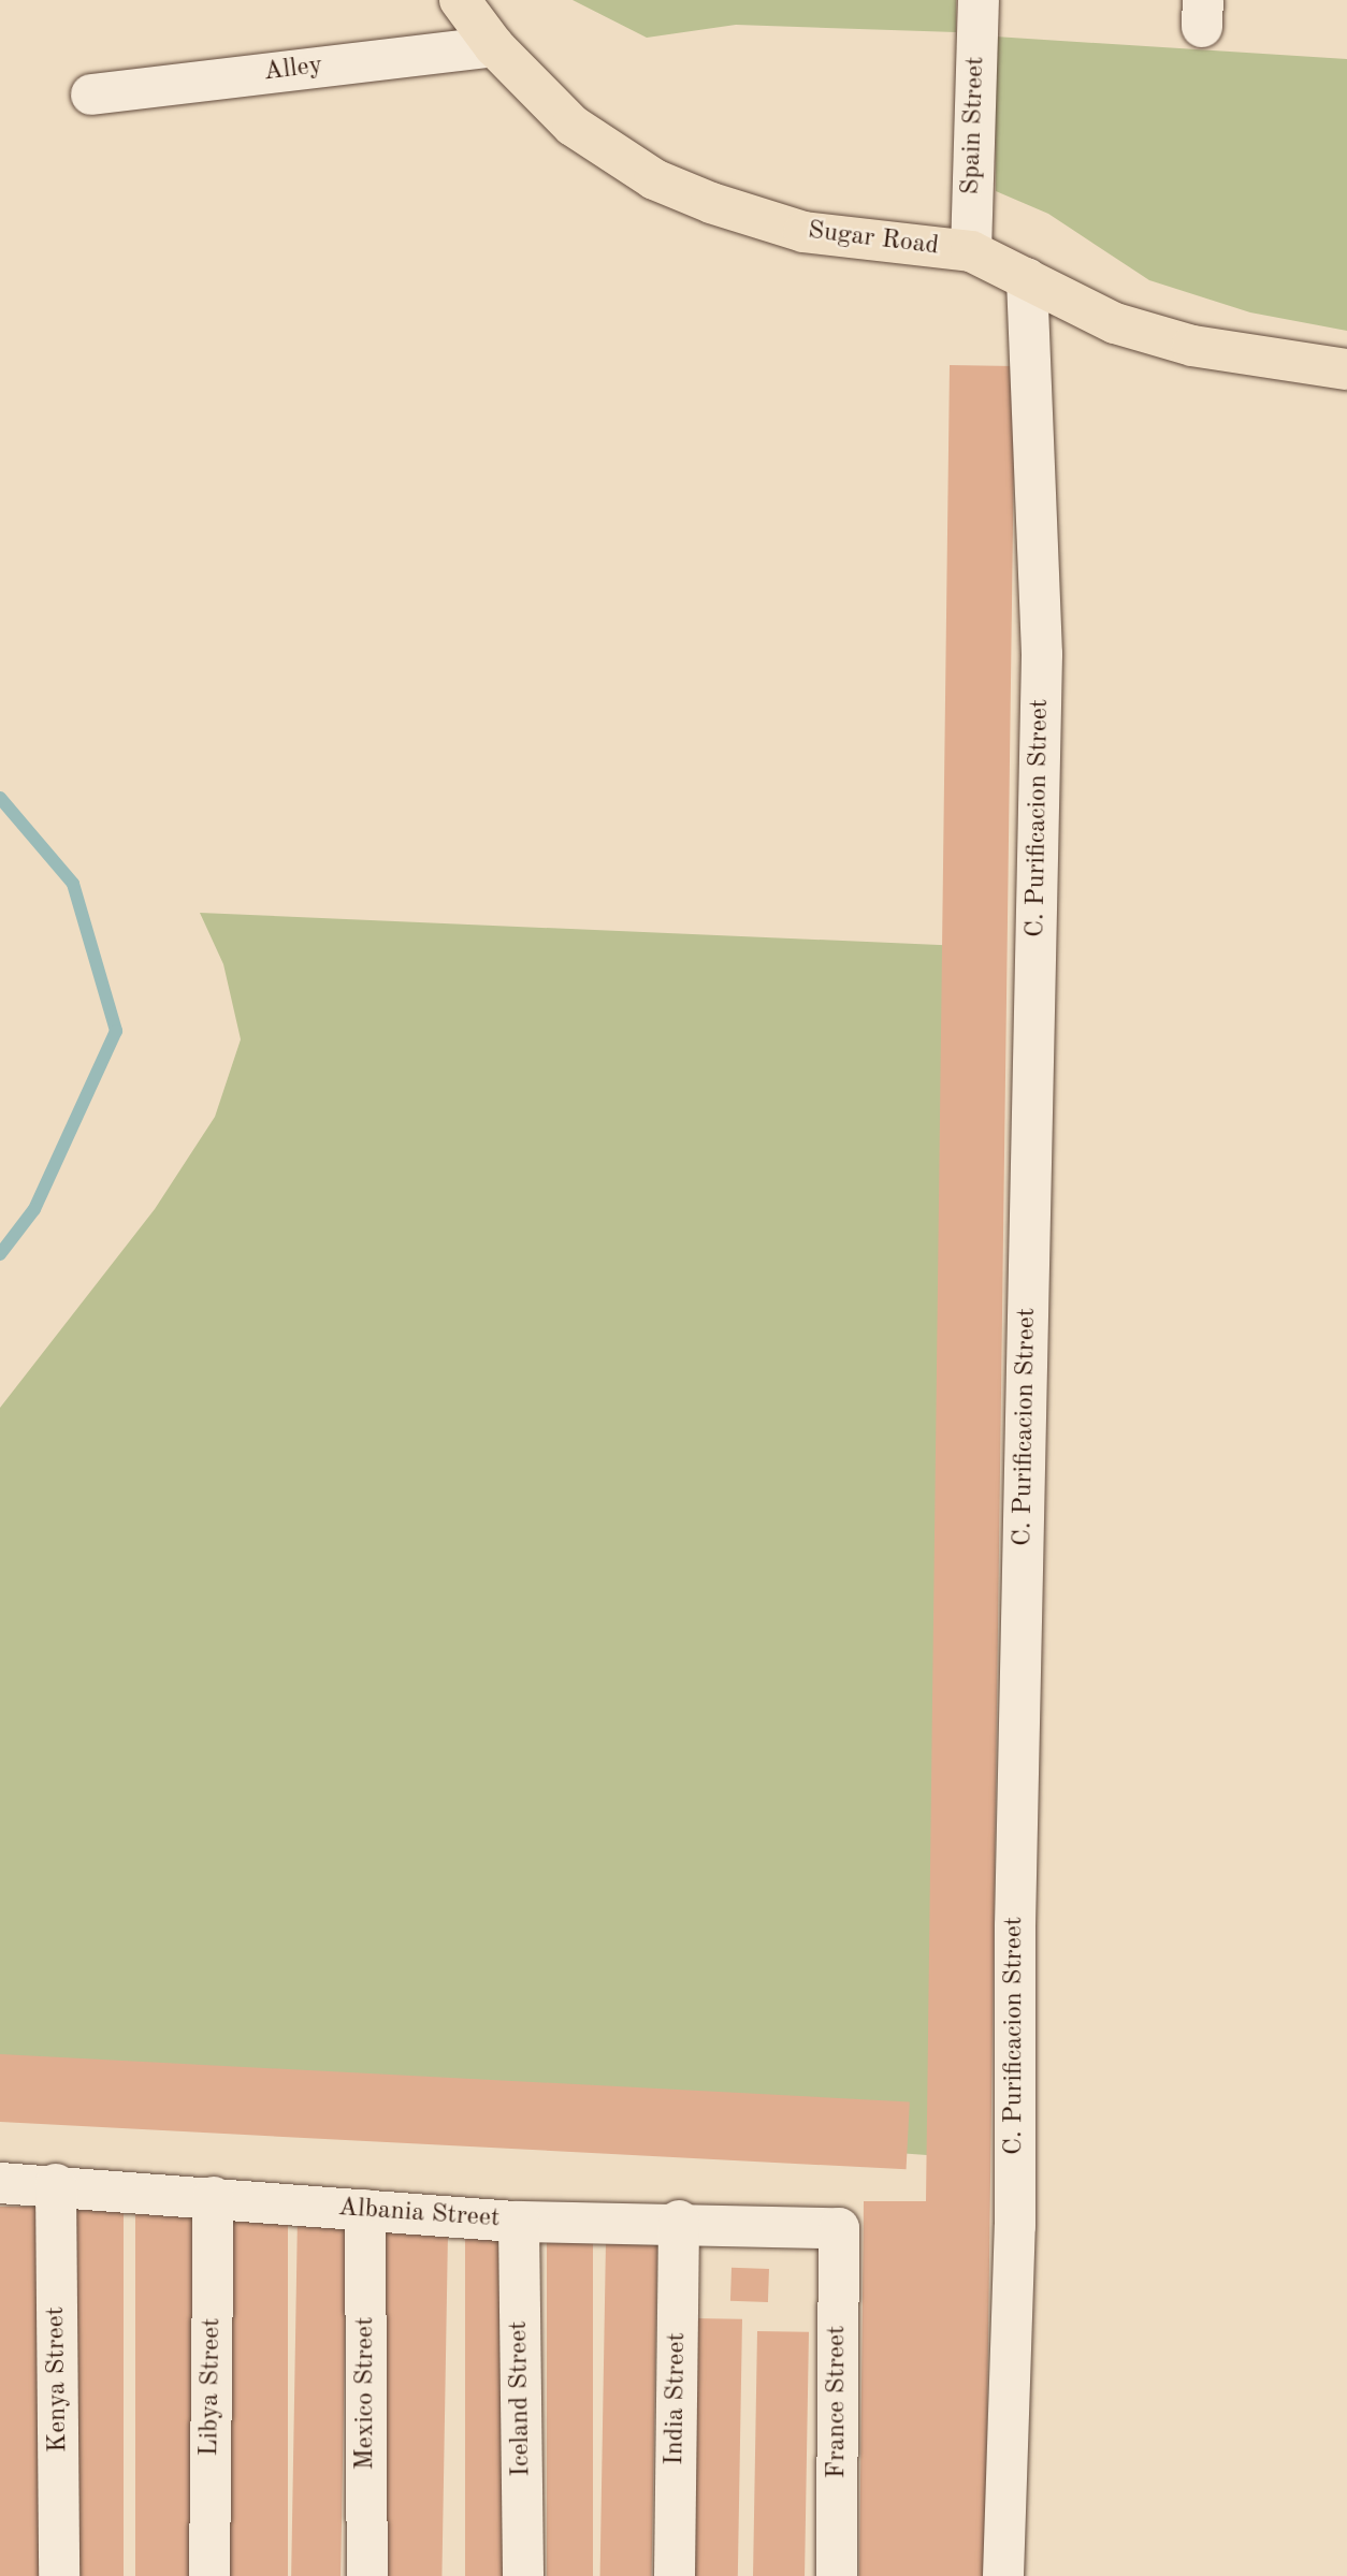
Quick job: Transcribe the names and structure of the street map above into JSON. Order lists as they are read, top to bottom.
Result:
{
  "streets": {
    "main road": ["Sugar Road"],
    "street": [
      "Alley",
      "Spain Street",
      "C. Purificacion Street",
      "Albania Street",
      "Kenya Street",
      "Libya Street",
      "Mexico Street",
      "Iceland Street",
      "India Street",
      "France Street"
    ]
  },
  "crossings": [
    ["Alley", "Sugar Road"],
    ["Spain Street", "Sugar Road"],
    ["Sugar Road", "C. Purificacion Street"],
    ["Albania Street", "Kenya Street"],
    ["Albania Street", "Libya Street"],
    ["Albania Street", "Mexico Street"],
    ["Albania Street", "Iceland Street"],
    ["Albania Street", "India Street"],
    ["Albania Street", "France Street"]
  ]
}
